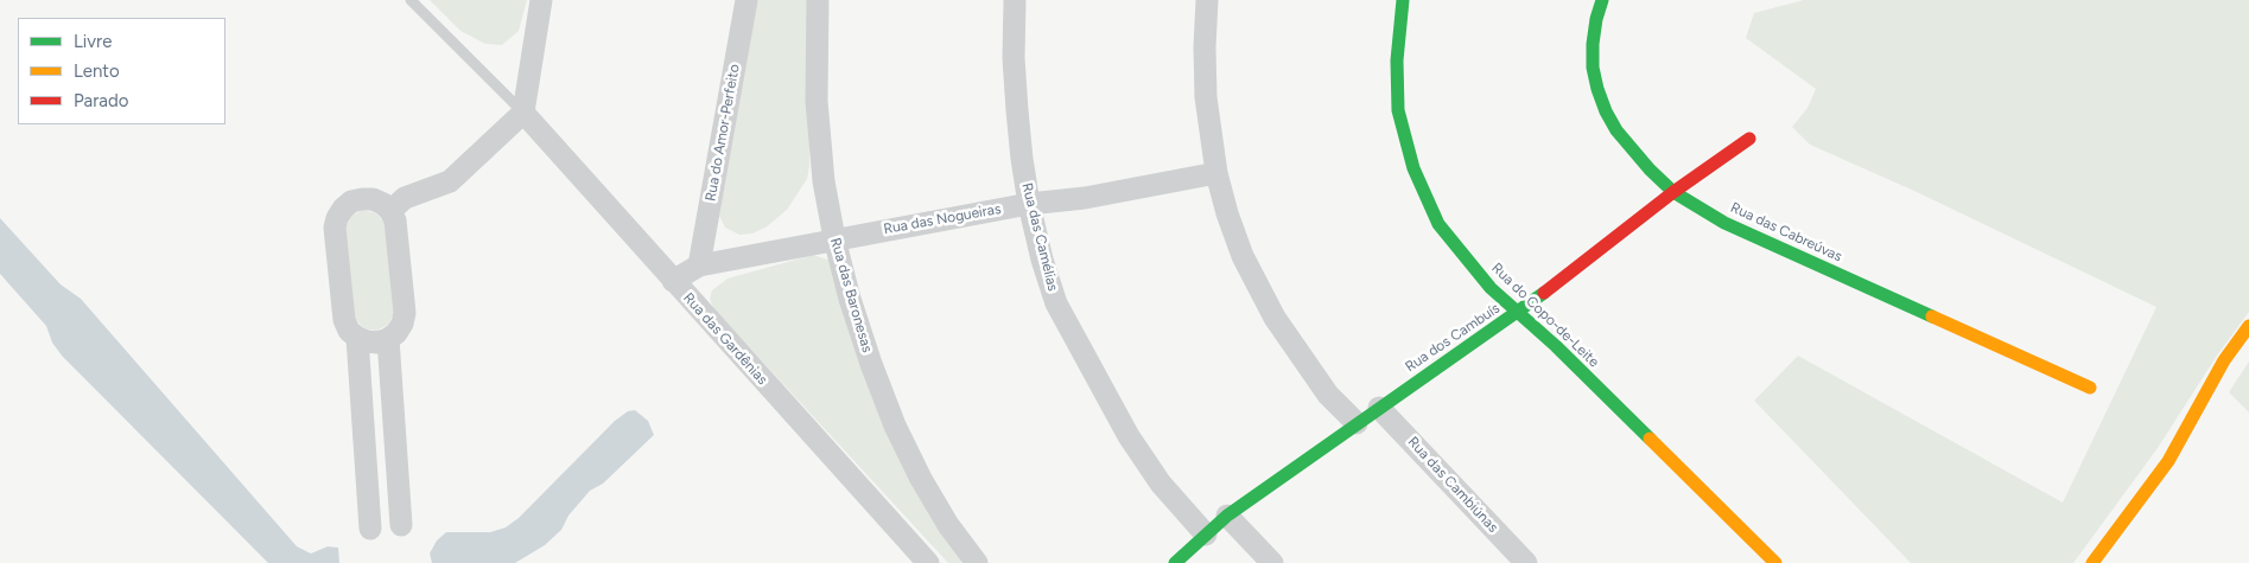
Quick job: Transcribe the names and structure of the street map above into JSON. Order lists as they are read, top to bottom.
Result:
{
  "streets": {
    "street": [
      "Rua do Amor-Perfeito",
      "Rua das Nogueiras",
      "Rua das Cabreúvas",
      "Rua das Camélias",
      "Rua das Baronesas",
      "Rua do Copo-de-Leite",
      "Rua dos Cambuís",
      "Rua das Gardênias",
      "Rua das Cambiúnas"
    ]
  },
  "crossings": [
    ["Rua do Amor-Perfeito", "Rua das Nogueiras"],
    ["Rua das Nogueiras", "Rua das Camélias"],
    ["Rua das Nogueiras", "Rua das Baronesas"],
    ["Rua das Nogueiras", "Rua das Gardênias"],
    ["Rua das Cabreúvas", "Rua dos Cambuís"],
    ["Rua das Camélias", "Rua dos Cambuís"],
    ["Rua do Copo-de-Leite", "Rua dos Cambuís"],
    ["Rua dos Cambuís", "Rua das Cambiúnas"]
  ],
  "legend": ["Livre", "Lento", "Parado"]
}
